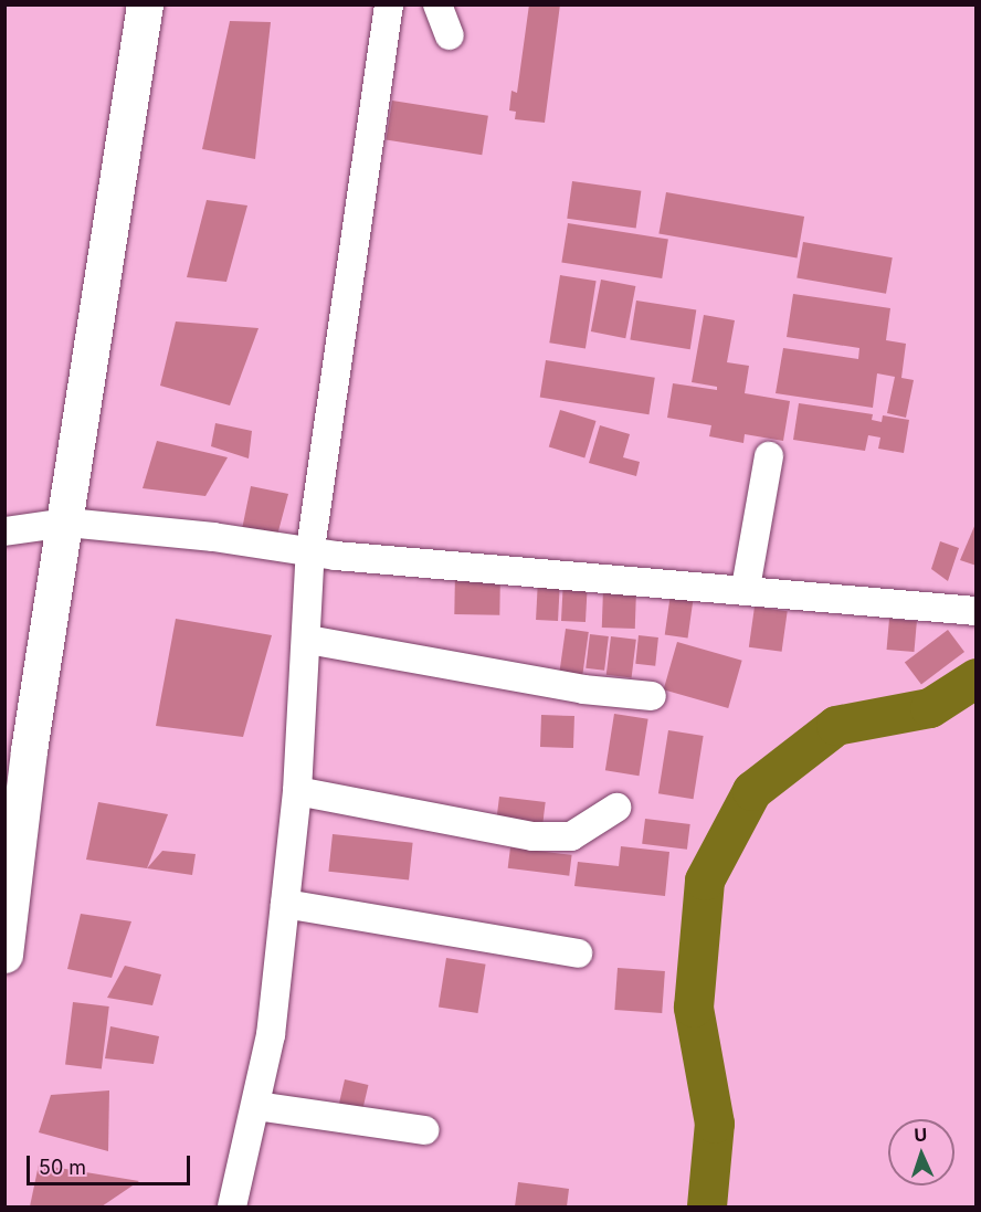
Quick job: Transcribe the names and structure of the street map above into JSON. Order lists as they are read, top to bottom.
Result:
{
  "scale_bar": "50 m",
  "north": "top"
}
